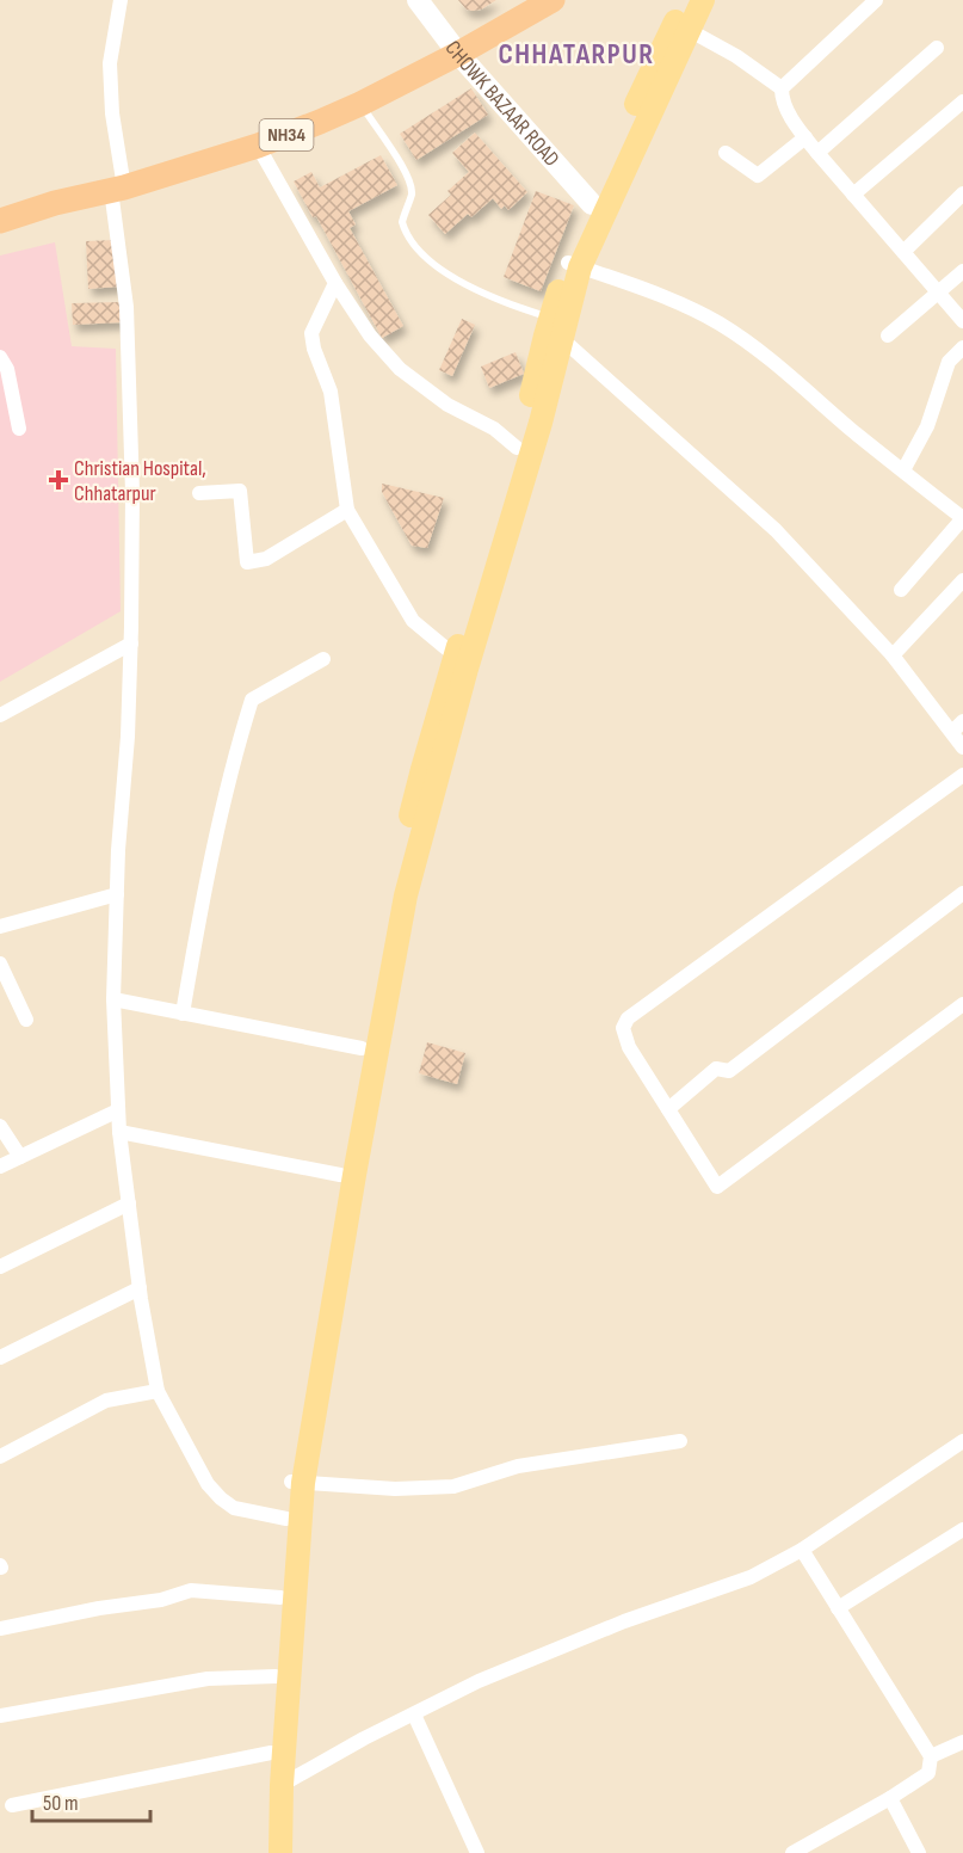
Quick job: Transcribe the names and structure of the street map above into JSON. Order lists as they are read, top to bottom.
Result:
{
  "streets": {
    "highway": ["NH34"],
    "main road": ["CHOWK BAZAAR ROAD"]
  },
  "crossings": [
    ["CHOWK BAZAAR ROAD", "NH34"]
  ],
  "districts": ["CHHATARPUR"],
  "places": {
    "health": ["Christian Hospital, Chhatarpur"]
  },
  "scale_bar": "50 m"
}
